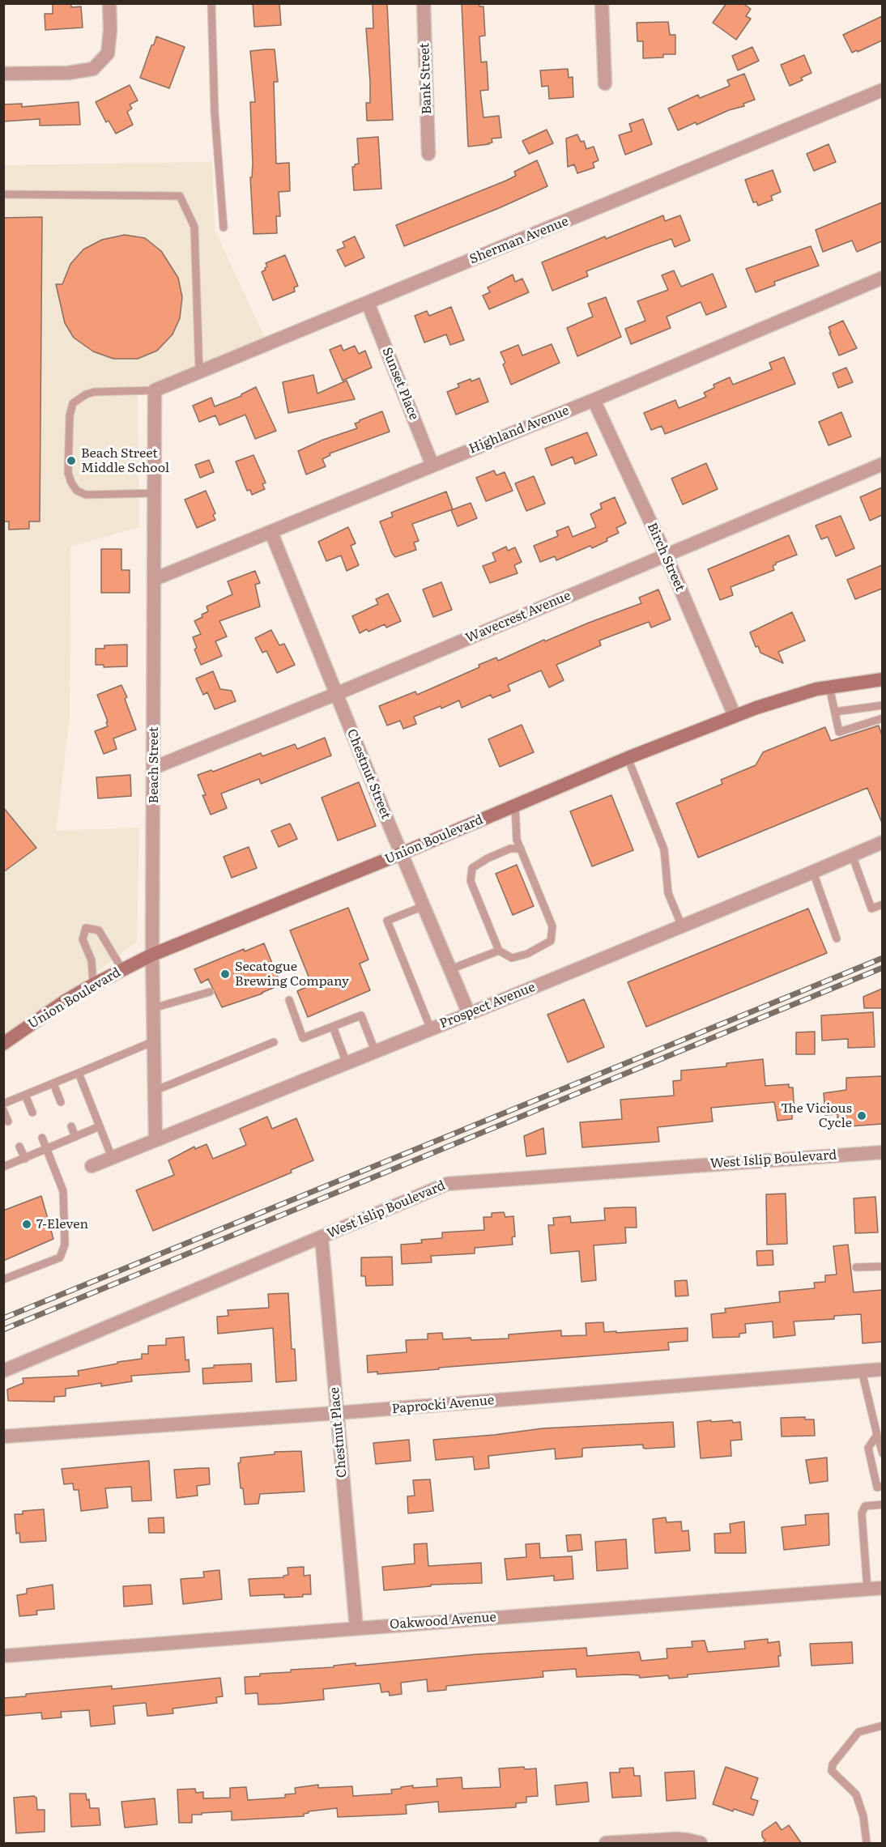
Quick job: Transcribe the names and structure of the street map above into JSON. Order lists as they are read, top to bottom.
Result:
{
  "streets": {
    "main road": ["Union Boulevard"],
    "street": [
      "Bank Street",
      "Sherman Avenue",
      "Sunset Place",
      "Highland Avenue",
      "Birch Street",
      "Wavecrest Avenue",
      "Beach Street",
      "Chestnut Street",
      "Prospect Avenue",
      "West Islip Boulevard",
      "Paprocki Avenue",
      "Chestnut Place",
      "Oakwood Avenue"
    ]
  },
  "crossings": [
    ["Sherman Avenue", "Sunset Place"],
    ["Sherman Avenue", "Beach Street"],
    ["Sunset Place", "Highland Avenue"],
    ["Highland Avenue", "Birch Street"],
    ["Highland Avenue", "Beach Street"],
    ["Highland Avenue", "Chestnut Street"],
    ["Birch Street", "Wavecrest Avenue"],
    ["Birch Street", "Union Boulevard"],
    ["Wavecrest Avenue", "Beach Street"],
    ["Wavecrest Avenue", "Chestnut Street"],
    ["Beach Street", "Union Boulevard"],
    ["Beach Street", "Prospect Avenue"],
    ["Chestnut Street", "Union Boulevard"],
    ["Chestnut Street", "Prospect Avenue"],
    ["West Islip Boulevard", "Chestnut Place"],
    ["Paprocki Avenue", "Chestnut Place"],
    ["Chestnut Place", "Oakwood Avenue"]
  ],
  "places": [
    "Beach Street Middle School",
    "Secatogue Brewing Company",
    "The Vicious Cycle",
    "7-Eleven"
  ]
}
